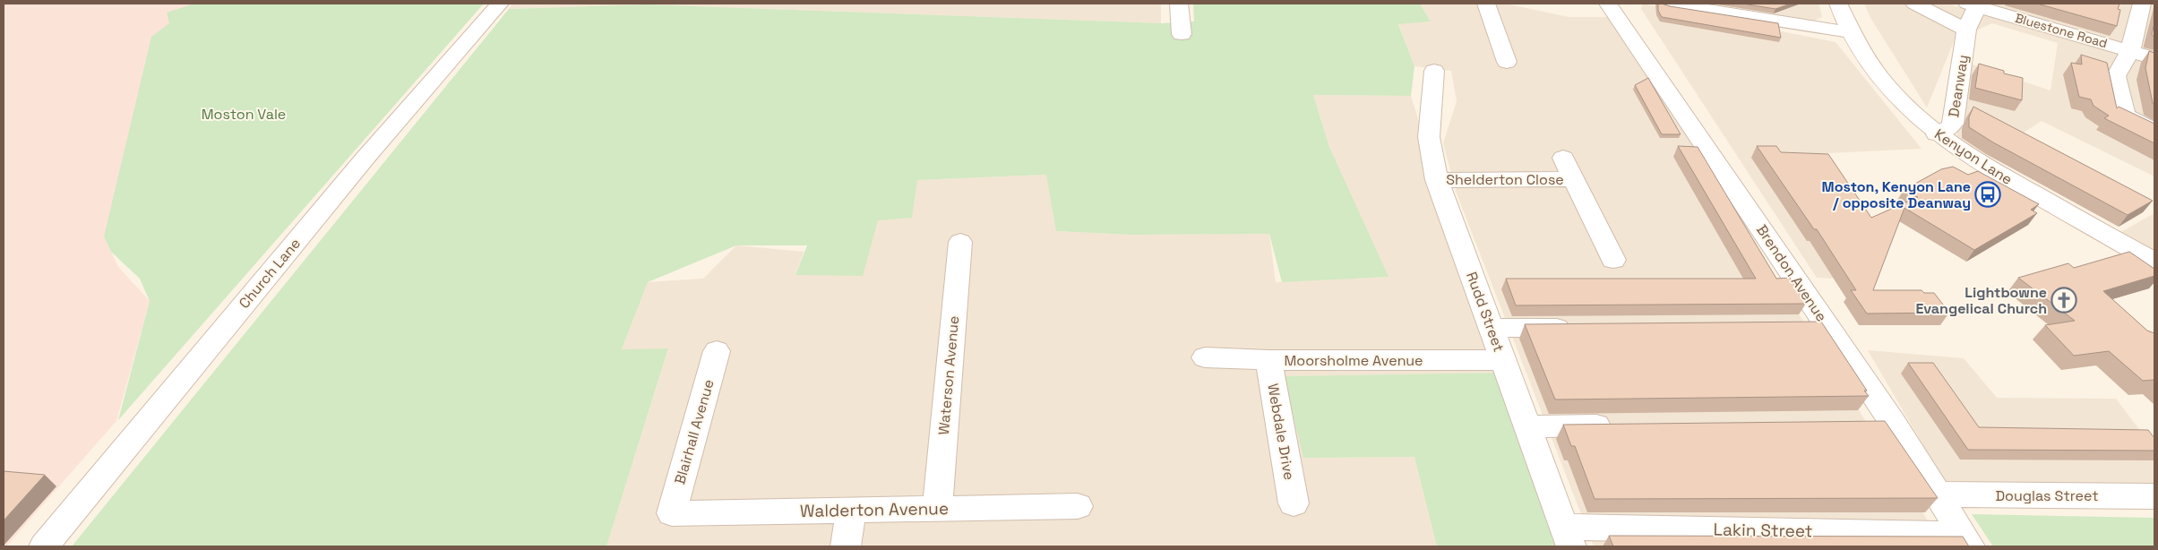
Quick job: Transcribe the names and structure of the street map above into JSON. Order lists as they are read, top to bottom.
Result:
{
  "streets": {
    "street": [
      "Bluestone Road",
      "Deanway",
      "Kenyon Lane",
      "Shelderton Close",
      "Church Lane",
      "Brendon Avenue",
      "Rudd Street",
      "Moorsholme Avenue",
      "Waterson Avenue",
      "Blairhall Avenue",
      "Webdale Drive",
      "Douglas Street",
      "Walderton Avenue",
      "Lakin Street"
    ]
  },
  "crossings": [
    ["Bluestone Road", "Deanway"],
    ["Deanway", "Kenyon Lane"],
    ["Shelderton Close", "Rudd Street"],
    ["Brendon Avenue", "Douglas Street"],
    ["Brendon Avenue", "Lakin Street"],
    ["Rudd Street", "Moorsholme Avenue"],
    ["Rudd Street", "Lakin Street"],
    ["Moorsholme Avenue", "Webdale Drive"],
    ["Waterson Avenue", "Walderton Avenue"],
    ["Blairhall Avenue", "Walderton Avenue"]
  ],
  "parks": ["Moston Vale"],
  "places": {
    "bus stop": ["Moston, Kenyon Lane / opposite Deanway"],
    "church": ["Lightbowne Evangelical Church"]
  }
}
